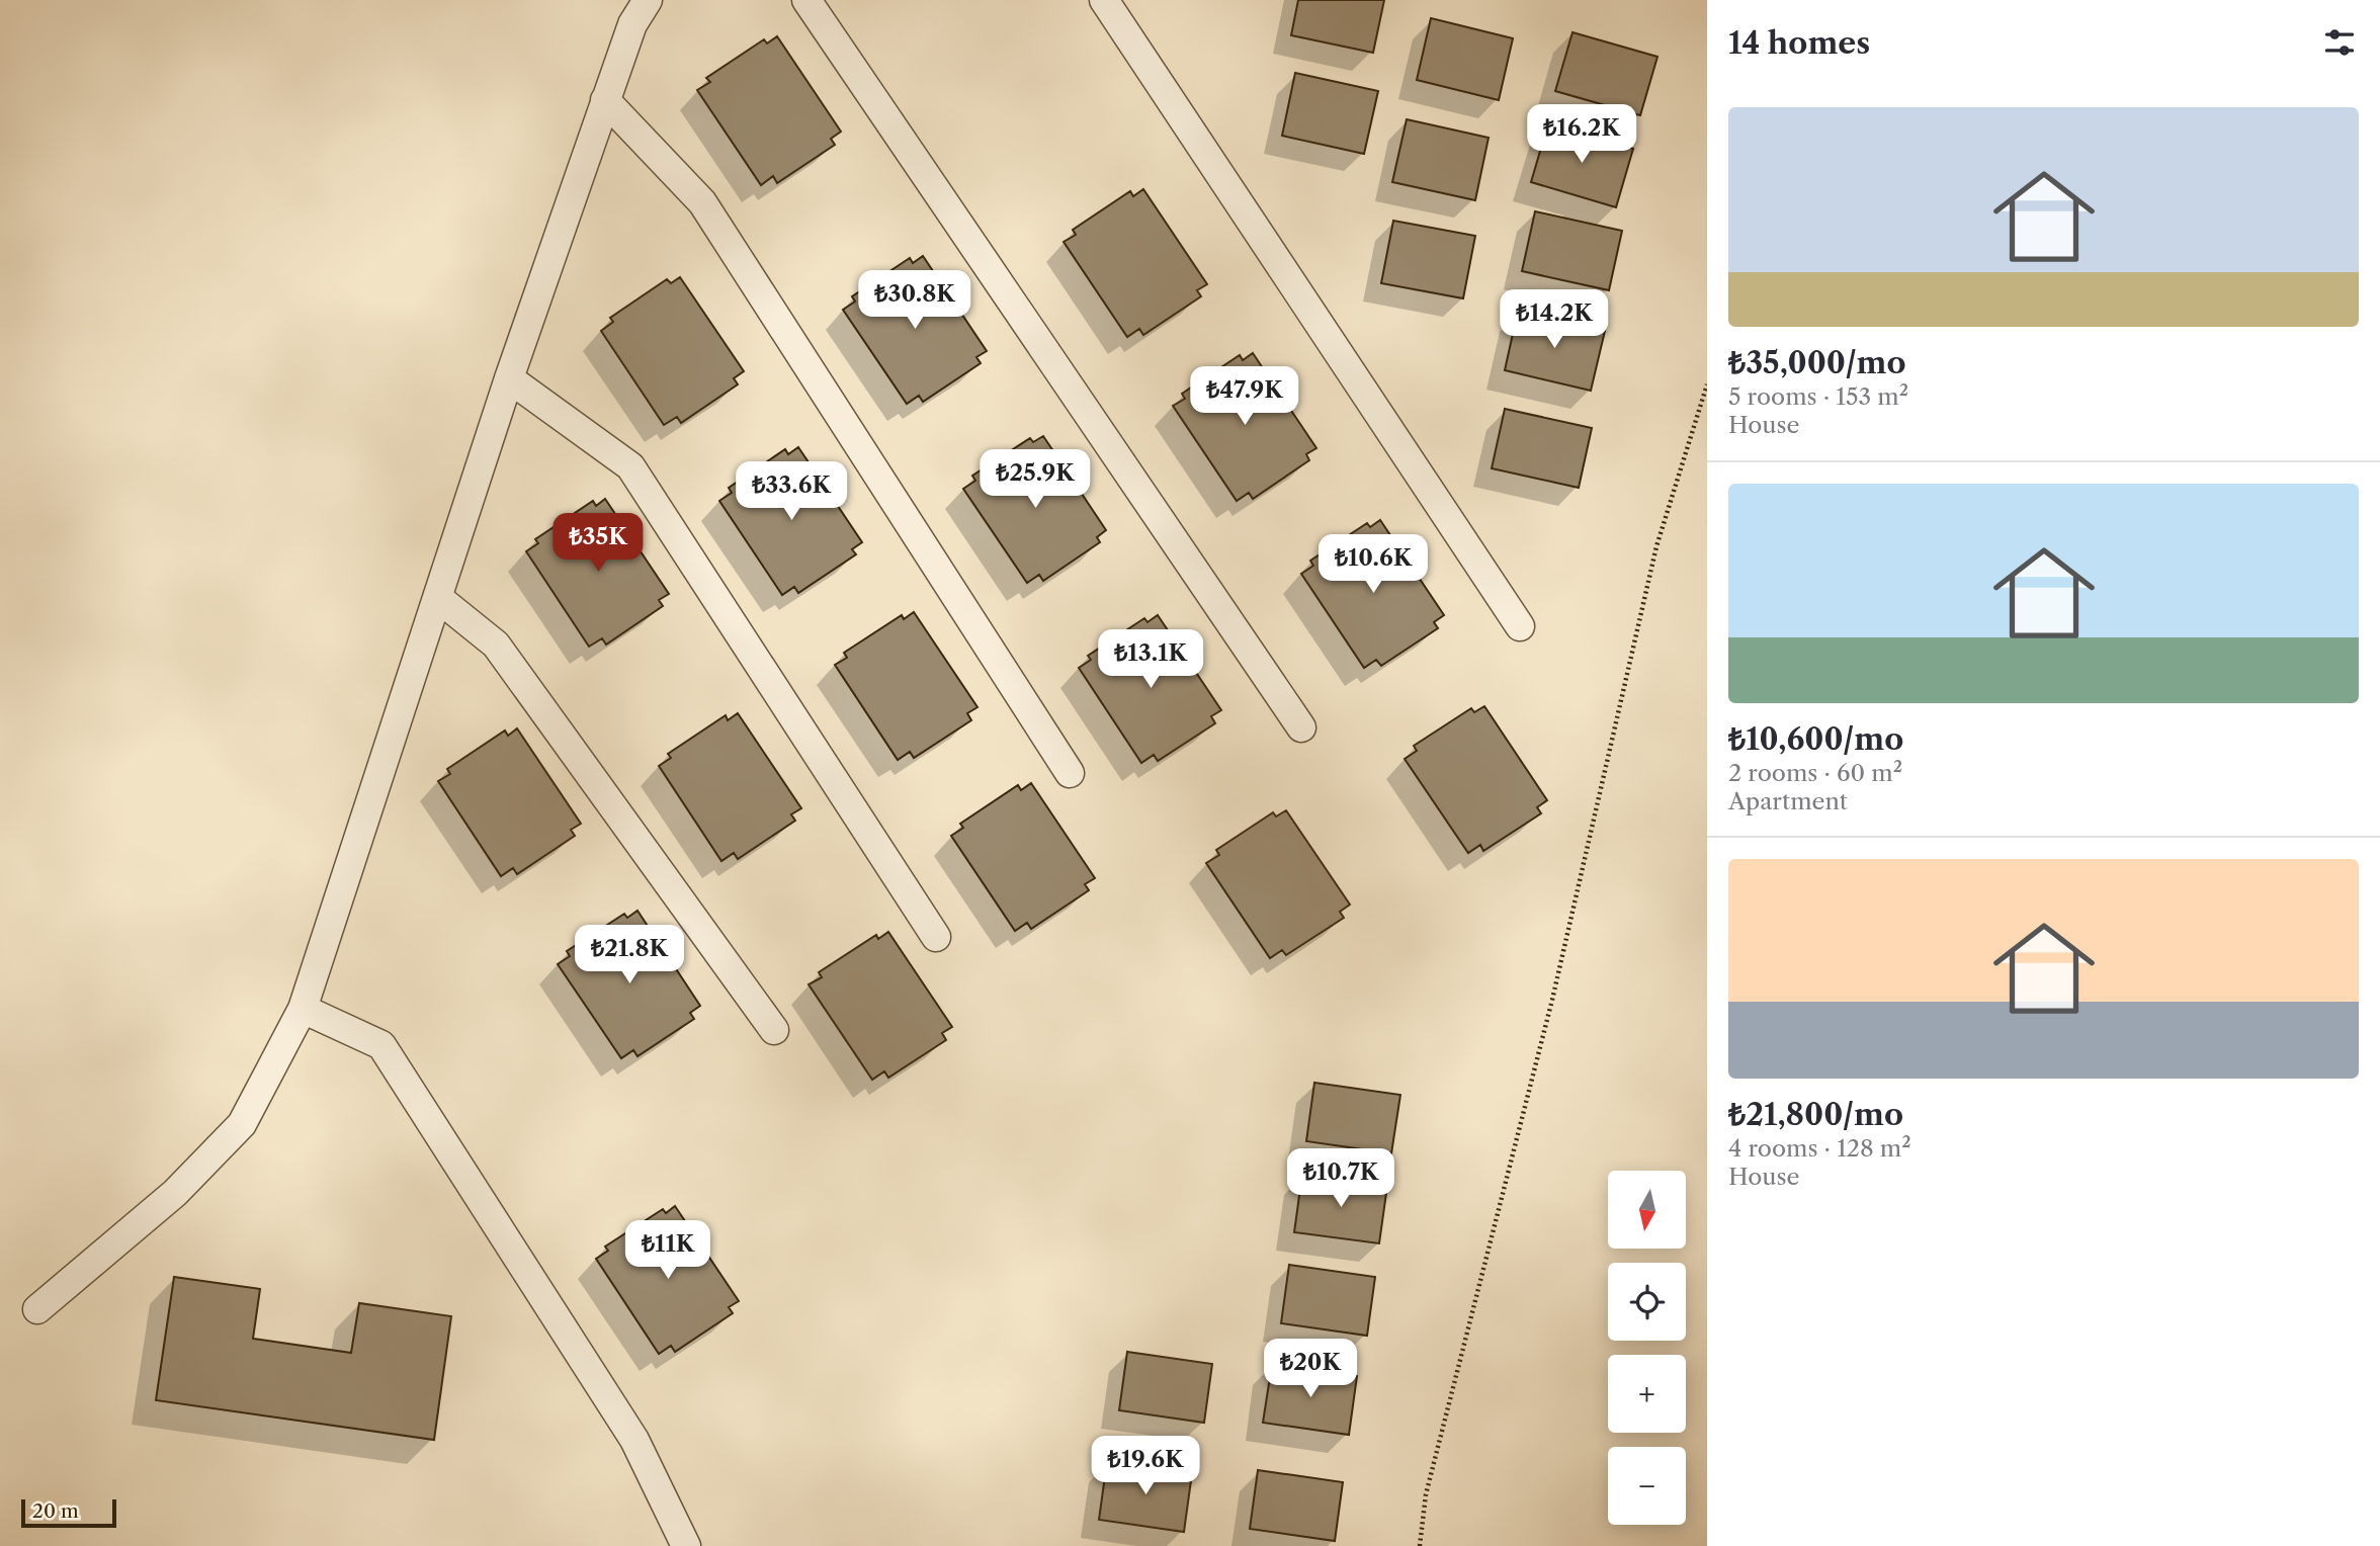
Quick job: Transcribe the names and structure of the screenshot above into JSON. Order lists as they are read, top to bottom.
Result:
{
  "scale_bar": "20 m",
  "north": "bottom",
  "page": {
    "heading": "14 homes",
    "list": [
      {
        "name": "₺35,000/mo",
        "note": "5 rooms · 153 m² · House"
      },
      {
        "name": "₺10,600/mo",
        "note": "2 rooms · 60 m² · Apartment"
      },
      {
        "name": "₺21,800/mo",
        "note": "4 rooms · 128 m² · House"
      }
    ],
    "price": [
      "₺16.2K",
      "₺30.8K",
      "₺14.2K",
      "₺47.9K",
      "₺25.9K",
      "₺33.6K",
      "₺35K",
      "₺10.6K",
      "₺13.1K",
      "₺21.8K",
      "₺10.7K",
      "₺11K",
      "₺20K",
      "₺19.6K"
    ],
    "map_buttons": ["+", "−"],
    "scale": "20 m"
  }
}
